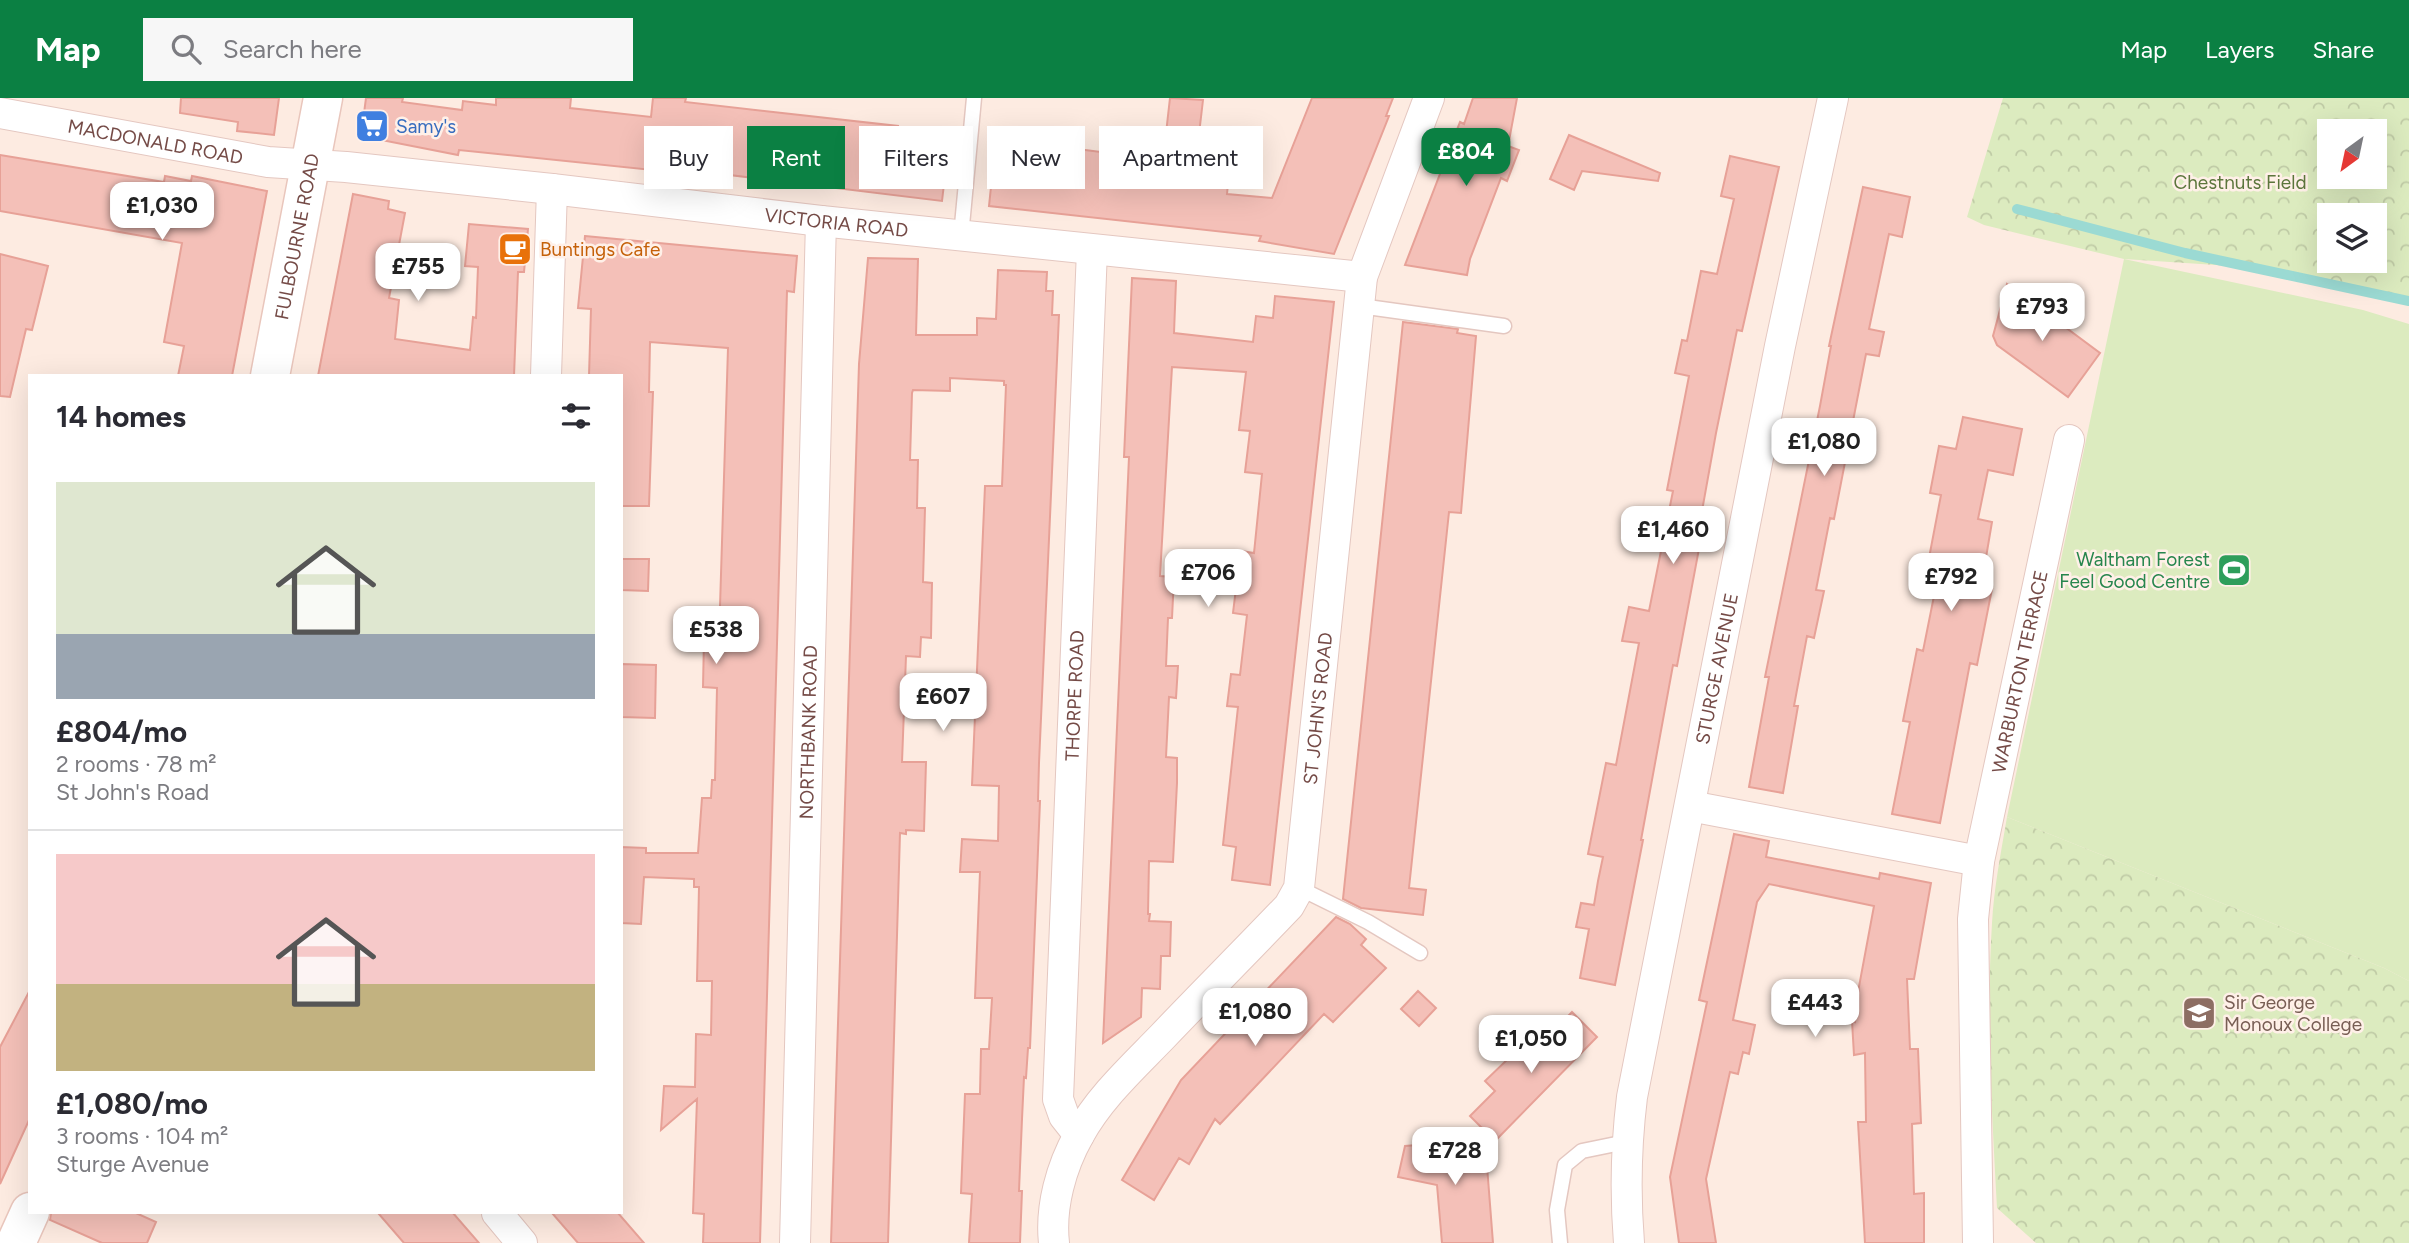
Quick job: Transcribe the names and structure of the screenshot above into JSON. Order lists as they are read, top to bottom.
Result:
{
  "streets": {
    "main road": ["FULBOURNE ROAD"],
    "street": [
      "MACDONALD ROAD",
      "VICTORIA ROAD",
      "STURGE AVENUE",
      "WARBURTON TERRACE",
      "THORPE ROAD",
      "ST JOHN'S ROAD",
      "NORTHBANK ROAD"
    ]
  },
  "crossings": [
    ["MACDONALD ROAD", "VICTORIA ROAD"],
    ["MACDONALD ROAD", "FULBOURNE ROAD"],
    ["VICTORIA ROAD", "FULBOURNE ROAD"],
    ["VICTORIA ROAD", "THORPE ROAD"],
    ["VICTORIA ROAD", "ST JOHN'S ROAD"],
    ["VICTORIA ROAD", "NORTHBANK ROAD"],
    ["THORPE ROAD", "ST JOHN'S ROAD"]
  ],
  "parks": ["Chestnuts Field"],
  "places": {
    "supermarket": ["Samy's"],
    "cafe": ["Buntings Cafe"],
    "sports": ["Waltham Forest Feel Good Centre"],
    "school or university": ["Sir George Monoux College"]
  },
  "north": "bottom left",
  "page": {
    "header": "Map",
    "search": "Search here",
    "nav": ["Map", "Layers", "Share"],
    "chip": [
      "Buy",
      "Rent",
      "Filters",
      "New",
      "Apartment"
    ],
    "price": [
      "£804",
      "£1,030",
      "£755",
      "£793",
      "£1,080",
      "£1,460",
      "£706",
      "£792",
      "£538",
      "£607",
      "£443",
      "£1,080",
      "£1,050",
      "£728"
    ],
    "heading": "14 homes",
    "list": [
      {
        "name": "£804/mo",
        "note": "2 rooms · 78 m² · St John's Road"
      },
      {
        "name": "£1,080/mo",
        "note": "3 rooms · 104 m² · Sturge Avenue"
      }
    ]
  }
}
